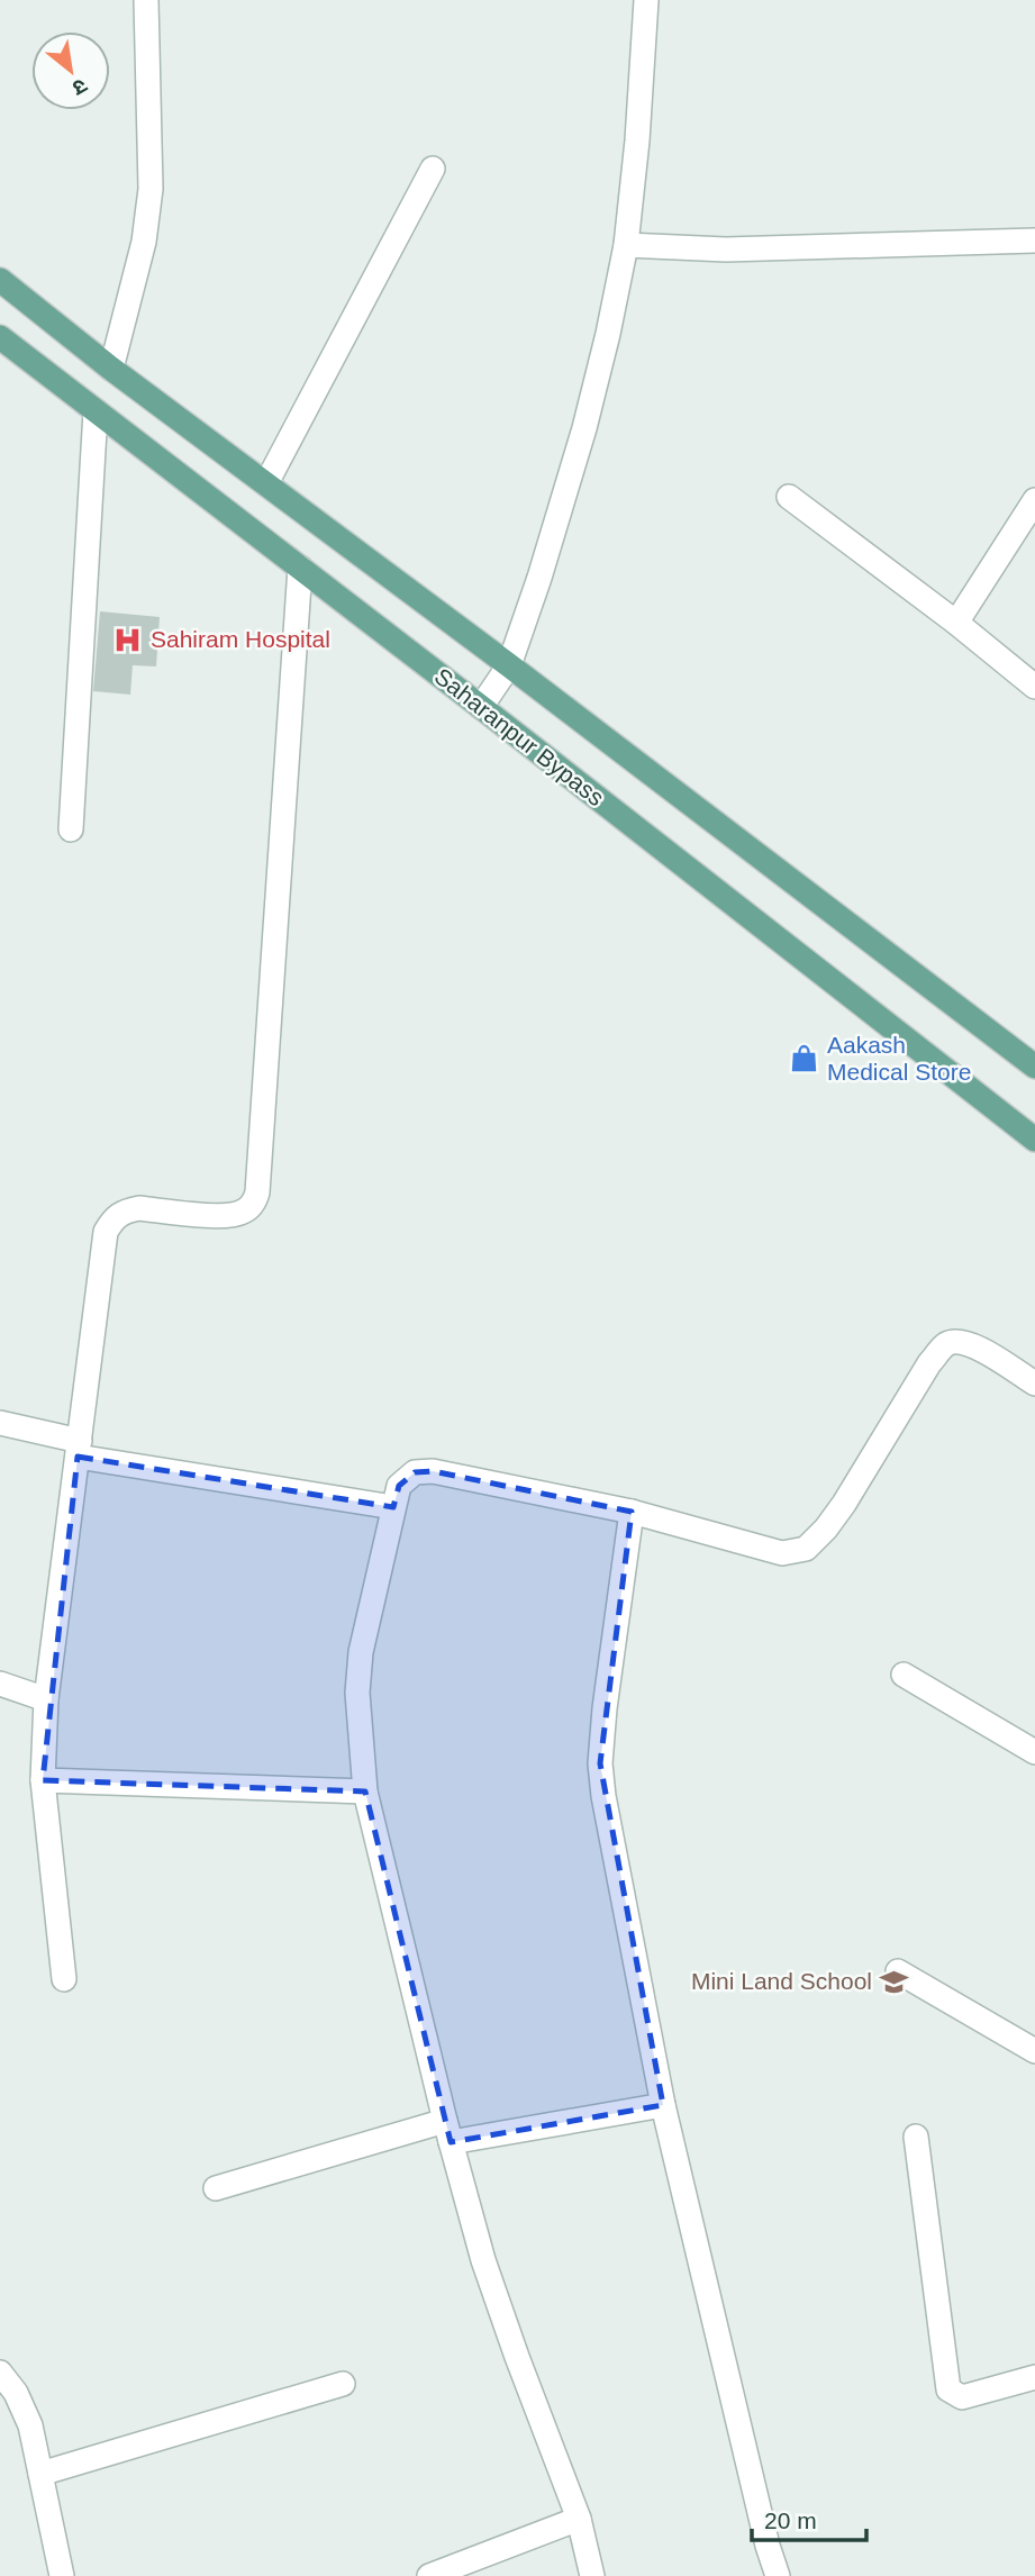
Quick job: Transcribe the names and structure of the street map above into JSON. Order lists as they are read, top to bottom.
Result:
{
  "streets": {
    "main road": ["Saharanpur Bypass"]
  },
  "places": {
    "hospital": ["Sahiram Hospital"],
    "shop": ["Aakash Medical Store"],
    "school or university": ["Mini Land School"]
  },
  "scale_bar": "20 m",
  "north": "bottom right"
}
